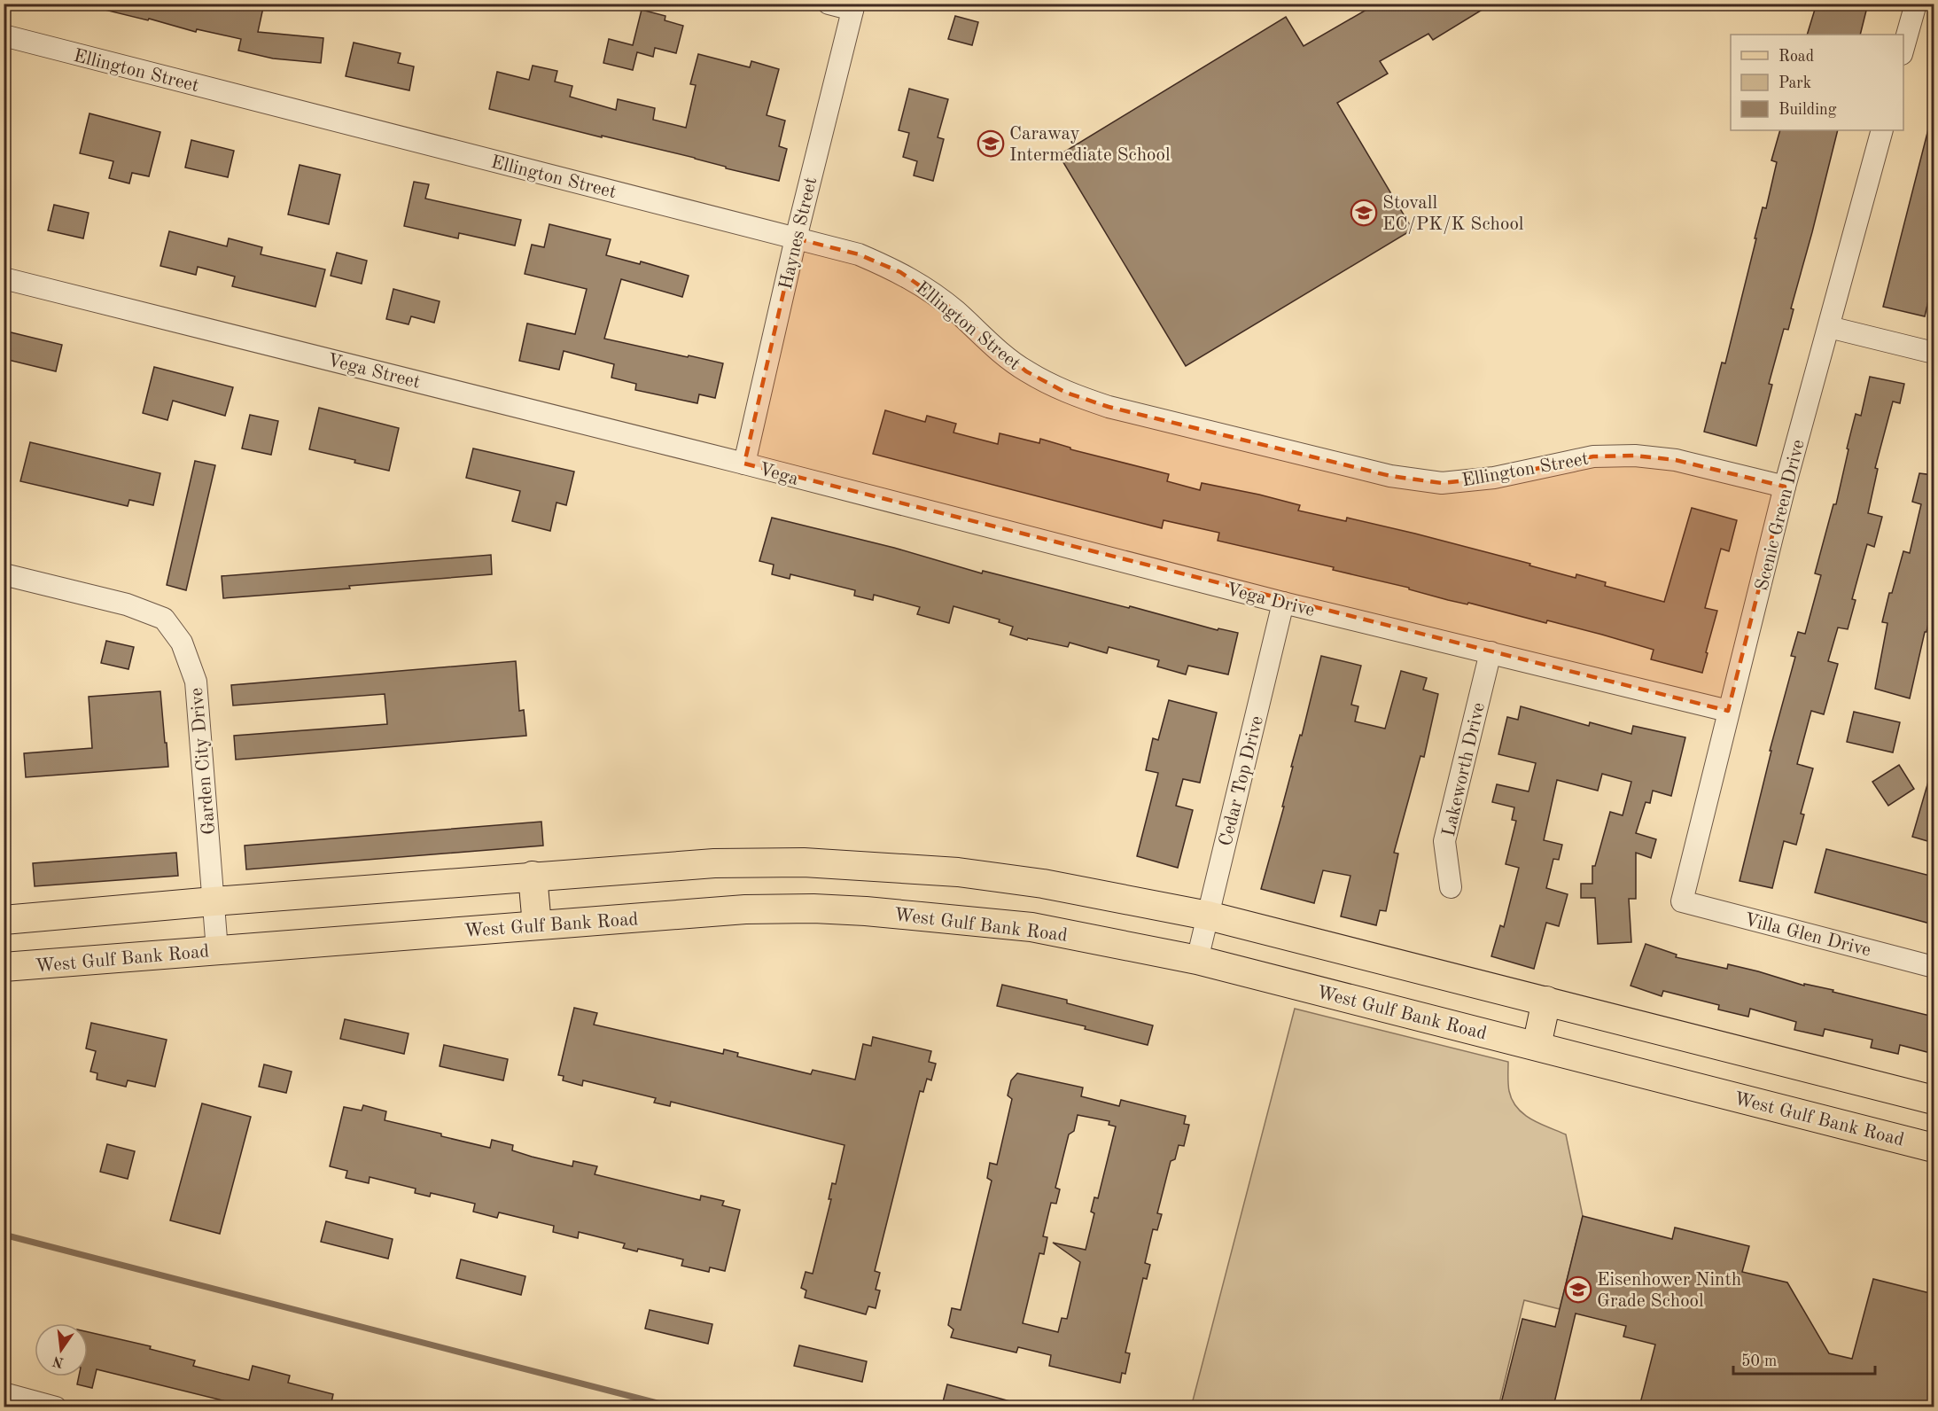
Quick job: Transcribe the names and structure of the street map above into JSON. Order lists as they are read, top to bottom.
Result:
{
  "streets": {
    "main road": ["West Gulf Bank Road"],
    "street": [
      "Ellington Street",
      "Haynes Street",
      "Vega Street",
      "Vega",
      "Scenic Green Drive",
      "Vega Drive",
      "Garden City Drive",
      "Lakeworth Drive",
      "Cedar Top Drive",
      "Villa Glen Drive"
    ]
  },
  "crossings": [
    ["Ellington Street", "Haynes Street"],
    ["Ellington Street", "Scenic Green Drive"],
    ["Haynes Street", "Vega Street"],
    ["Haynes Street", "Vega"],
    ["Vega Street", "Vega"],
    ["Vega", "Vega Drive"],
    ["Scenic Green Drive", "Vega Drive"],
    ["Scenic Green Drive", "Villa Glen Drive"],
    ["Vega Drive", "Lakeworth Drive"],
    ["Vega Drive", "Cedar Top Drive"],
    ["Garden City Drive", "West Gulf Bank Road"],
    ["Cedar Top Drive", "West Gulf Bank Road"]
  ],
  "places": {
    "school or university": ["Caraway Intermediate School", "Stovall EC/PK/K School", "Eisenhower Ninth Grade School"]
  },
  "legend": ["Road", "Park", "Building"],
  "scale_bar": "50 m",
  "north": "bottom"
}
